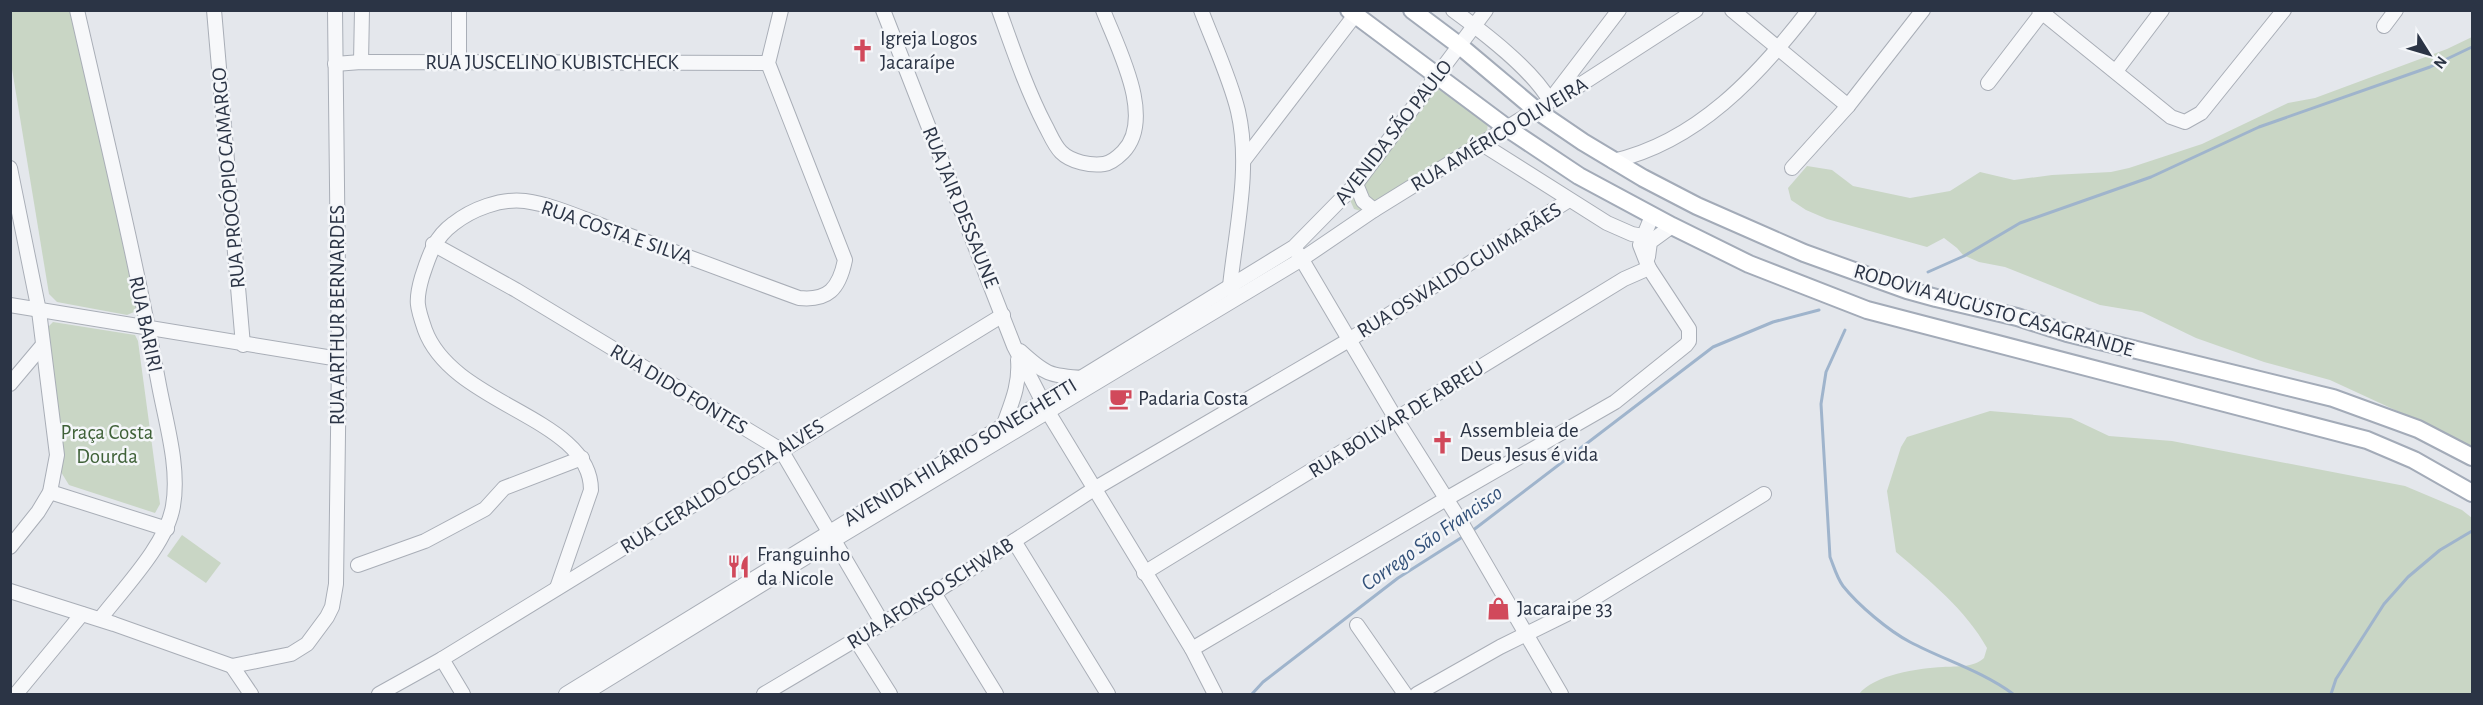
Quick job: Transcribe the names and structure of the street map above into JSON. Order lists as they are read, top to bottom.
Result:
{
  "streets": {
    "main road": ["RODOVIA AUGUSTO CASAGRANDE"],
    "street": [
      "RUA JUSCELINO KUBISTCHECK",
      "AVENIDA SÃO PAULO",
      "RUA AMÉRICO OLIVEIRA",
      "RUA PROCÓPIO CAMARGO",
      "RUA JAIR DESSAUNE",
      "RUA COSTA E SILVA",
      "RUA OSWALDO GUIMARÃES",
      "RUA ARTHUR BERNARDES",
      "RUA BARIRI",
      "RUA DIDO FONTES",
      "RUA BOLIVAR DE ABREU",
      "AVENIDA HILÁRIO SONEGHETTI",
      "RUA GERALDO COSTA ALVES",
      "RUA AFONSO SCHWAB"
    ]
  },
  "crossings": [
    ["RUA JUSCELINO KUBISTCHECK", "RUA COSTA E SILVA"],
    ["RUA JUSCELINO KUBISTCHECK", "RUA ARTHUR BERNARDES"],
    ["AVENIDA SÃO PAULO", "RODOVIA AUGUSTO CASAGRANDE"],
    ["AVENIDA SÃO PAULO", "AVENIDA HILÁRIO SONEGHETTI"],
    ["RUA AMÉRICO OLIVEIRA", "RODOVIA AUGUSTO CASAGRANDE"],
    ["RUA AMÉRICO OLIVEIRA", "AVENIDA HILÁRIO SONEGHETTI"],
    ["RUA JAIR DESSAUNE", "RUA OSWALDO GUIMARÃES"],
    ["RUA JAIR DESSAUNE", "RUA BOLIVAR DE ABREU"],
    ["RUA JAIR DESSAUNE", "AVENIDA HILÁRIO SONEGHETTI"],
    ["RUA JAIR DESSAUNE", "RUA GERALDO COSTA ALVES"],
    ["RUA JAIR DESSAUNE", "RUA AFONSO SCHWAB"],
    ["RUA COSTA E SILVA", "RUA DIDO FONTES"],
    ["RUA COSTA E SILVA", "RUA GERALDO COSTA ALVES"],
    ["RUA OSWALDO GUIMARÃES", "RUA AFONSO SCHWAB"],
    ["RUA DIDO FONTES", "AVENIDA HILÁRIO SONEGHETTI"],
    ["RUA DIDO FONTES", "RUA GERALDO COSTA ALVES"],
    ["RUA DIDO FONTES", "RUA AFONSO SCHWAB"]
  ],
  "water": ["Corrego São Francisco"],
  "parks": ["Praça Costa Dourda"],
  "places": {
    "church": ["Igreja Logos Jacaraípe", "Assembleia de Deus Jesus é vida"],
    "cafe": ["Padaria Costa"],
    "restaurant": ["Franguinho da Nicole"],
    "shop": ["Jacaraipe 33"]
  },
  "north": "bottom right"
}
